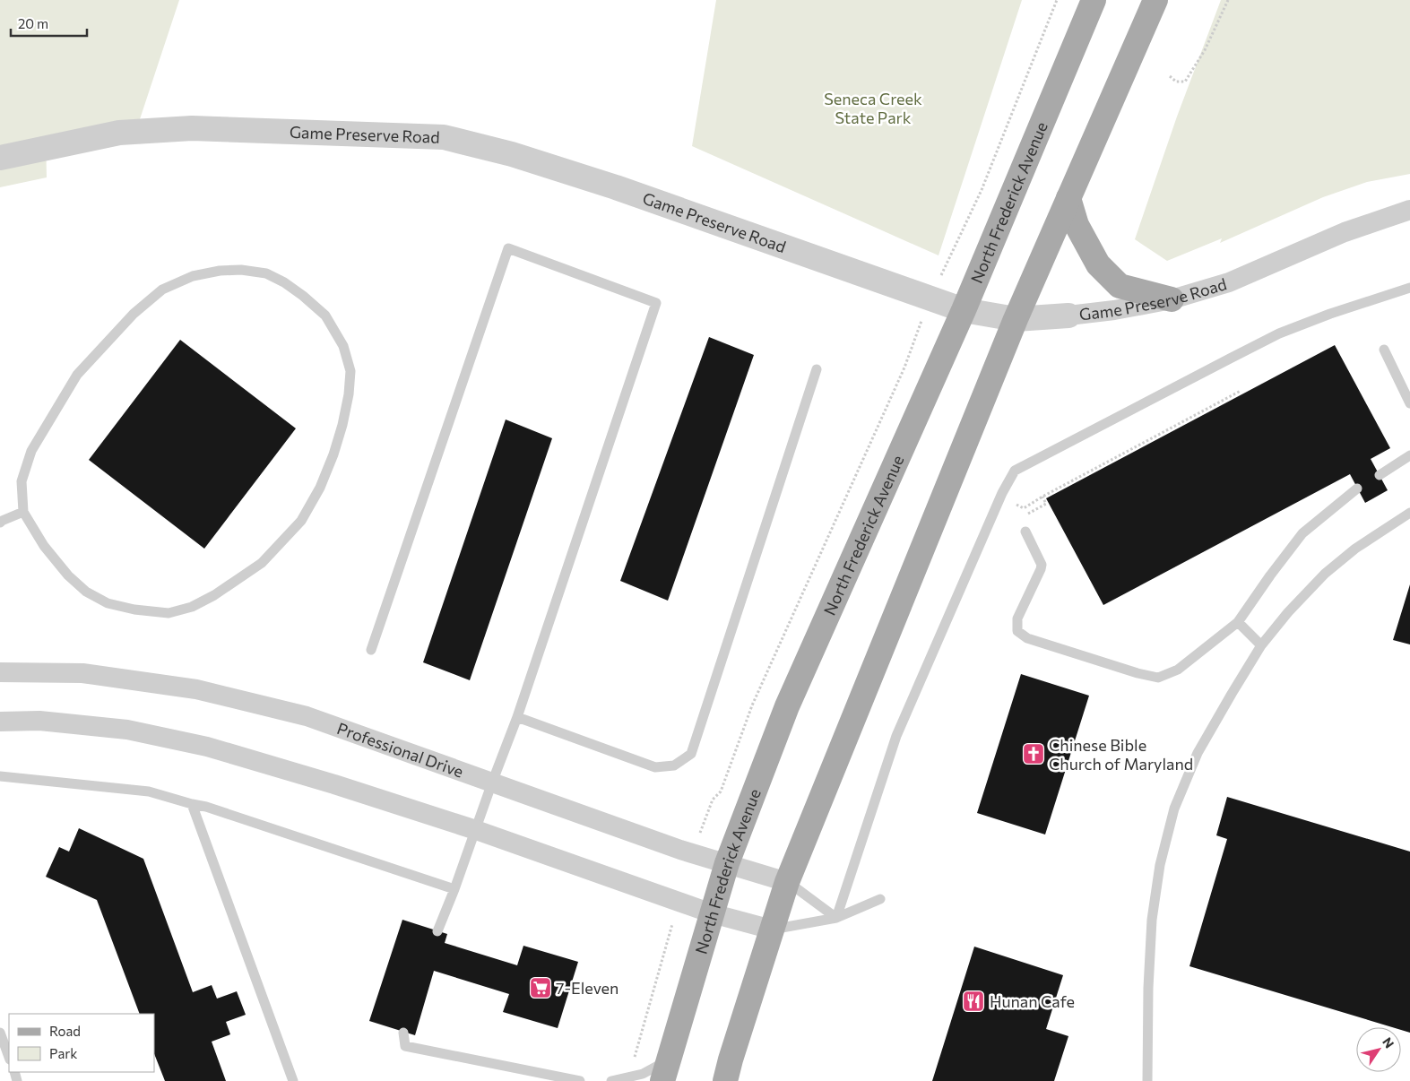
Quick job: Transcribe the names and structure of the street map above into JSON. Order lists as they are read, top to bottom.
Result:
{
  "streets": {
    "main road": ["North Frederick Avenue"],
    "street": ["Game Preserve Road", "Professional Drive"]
  },
  "crossings": [
    ["Game Preserve Road", "North Frederick Avenue"],
    ["North Frederick Avenue", "Professional Drive"]
  ],
  "parks": ["Seneca Creek State Park"],
  "places": {
    "church": ["Chinese Bible Church of Maryland"],
    "supermarket": ["7-Eleven"],
    "restaurant": ["Hunan Cafe"]
  },
  "legend": ["Road", "Park"],
  "scale_bar": "20 m",
  "north": "top right"
}
